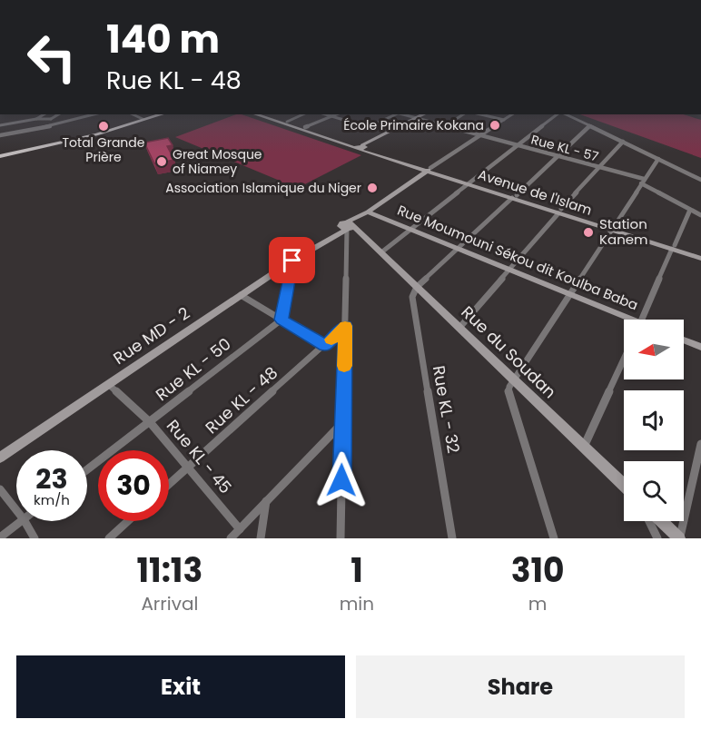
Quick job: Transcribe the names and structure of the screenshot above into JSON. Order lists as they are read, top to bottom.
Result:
{
  "streets": {
    "street": [
      "Rue KL - 57",
      "Avenue de l'Islam",
      "Rue Moumouni Sékou dit Koulba Baba",
      "Rue MD - 2",
      "Rue du Soudan",
      "Rue KL - 50",
      "Rue KL - 48",
      "Rue KL - 32",
      "Rue KL - 45"
    ]
  },
  "crossings": [
    ["Avenue de l'Islam", "Rue MD - 2"],
    ["Rue Moumouni Sékou dit Koulba Baba", "Rue MD - 2"],
    ["Rue MD - 2", "Rue du Soudan"],
    ["Rue MD - 2", "Rue KL - 45"],
    ["Rue du Soudan", "Rue KL - 32"],
    ["Rue KL - 50", "Rue KL - 45"],
    ["Rue KL - 48", "Rue KL - 45"]
  ],
  "places": [
    "École Primaire Kokana",
    "Total Grande Prière",
    "Great Mosque of Niamey",
    "Association Islamique du Niger",
    "Station Kanem"
  ],
  "north": "left",
  "page": {
    "turn": ["140 m", "Rue KL - 48"],
    "speed": "23 km/h",
    "limit": "30",
    "eta": [
      "11:13",
      "Arrival",
      "1",
      "min",
      "310",
      "m"
    ],
    "buttons": ["Exit", "Share"]
  }
}
